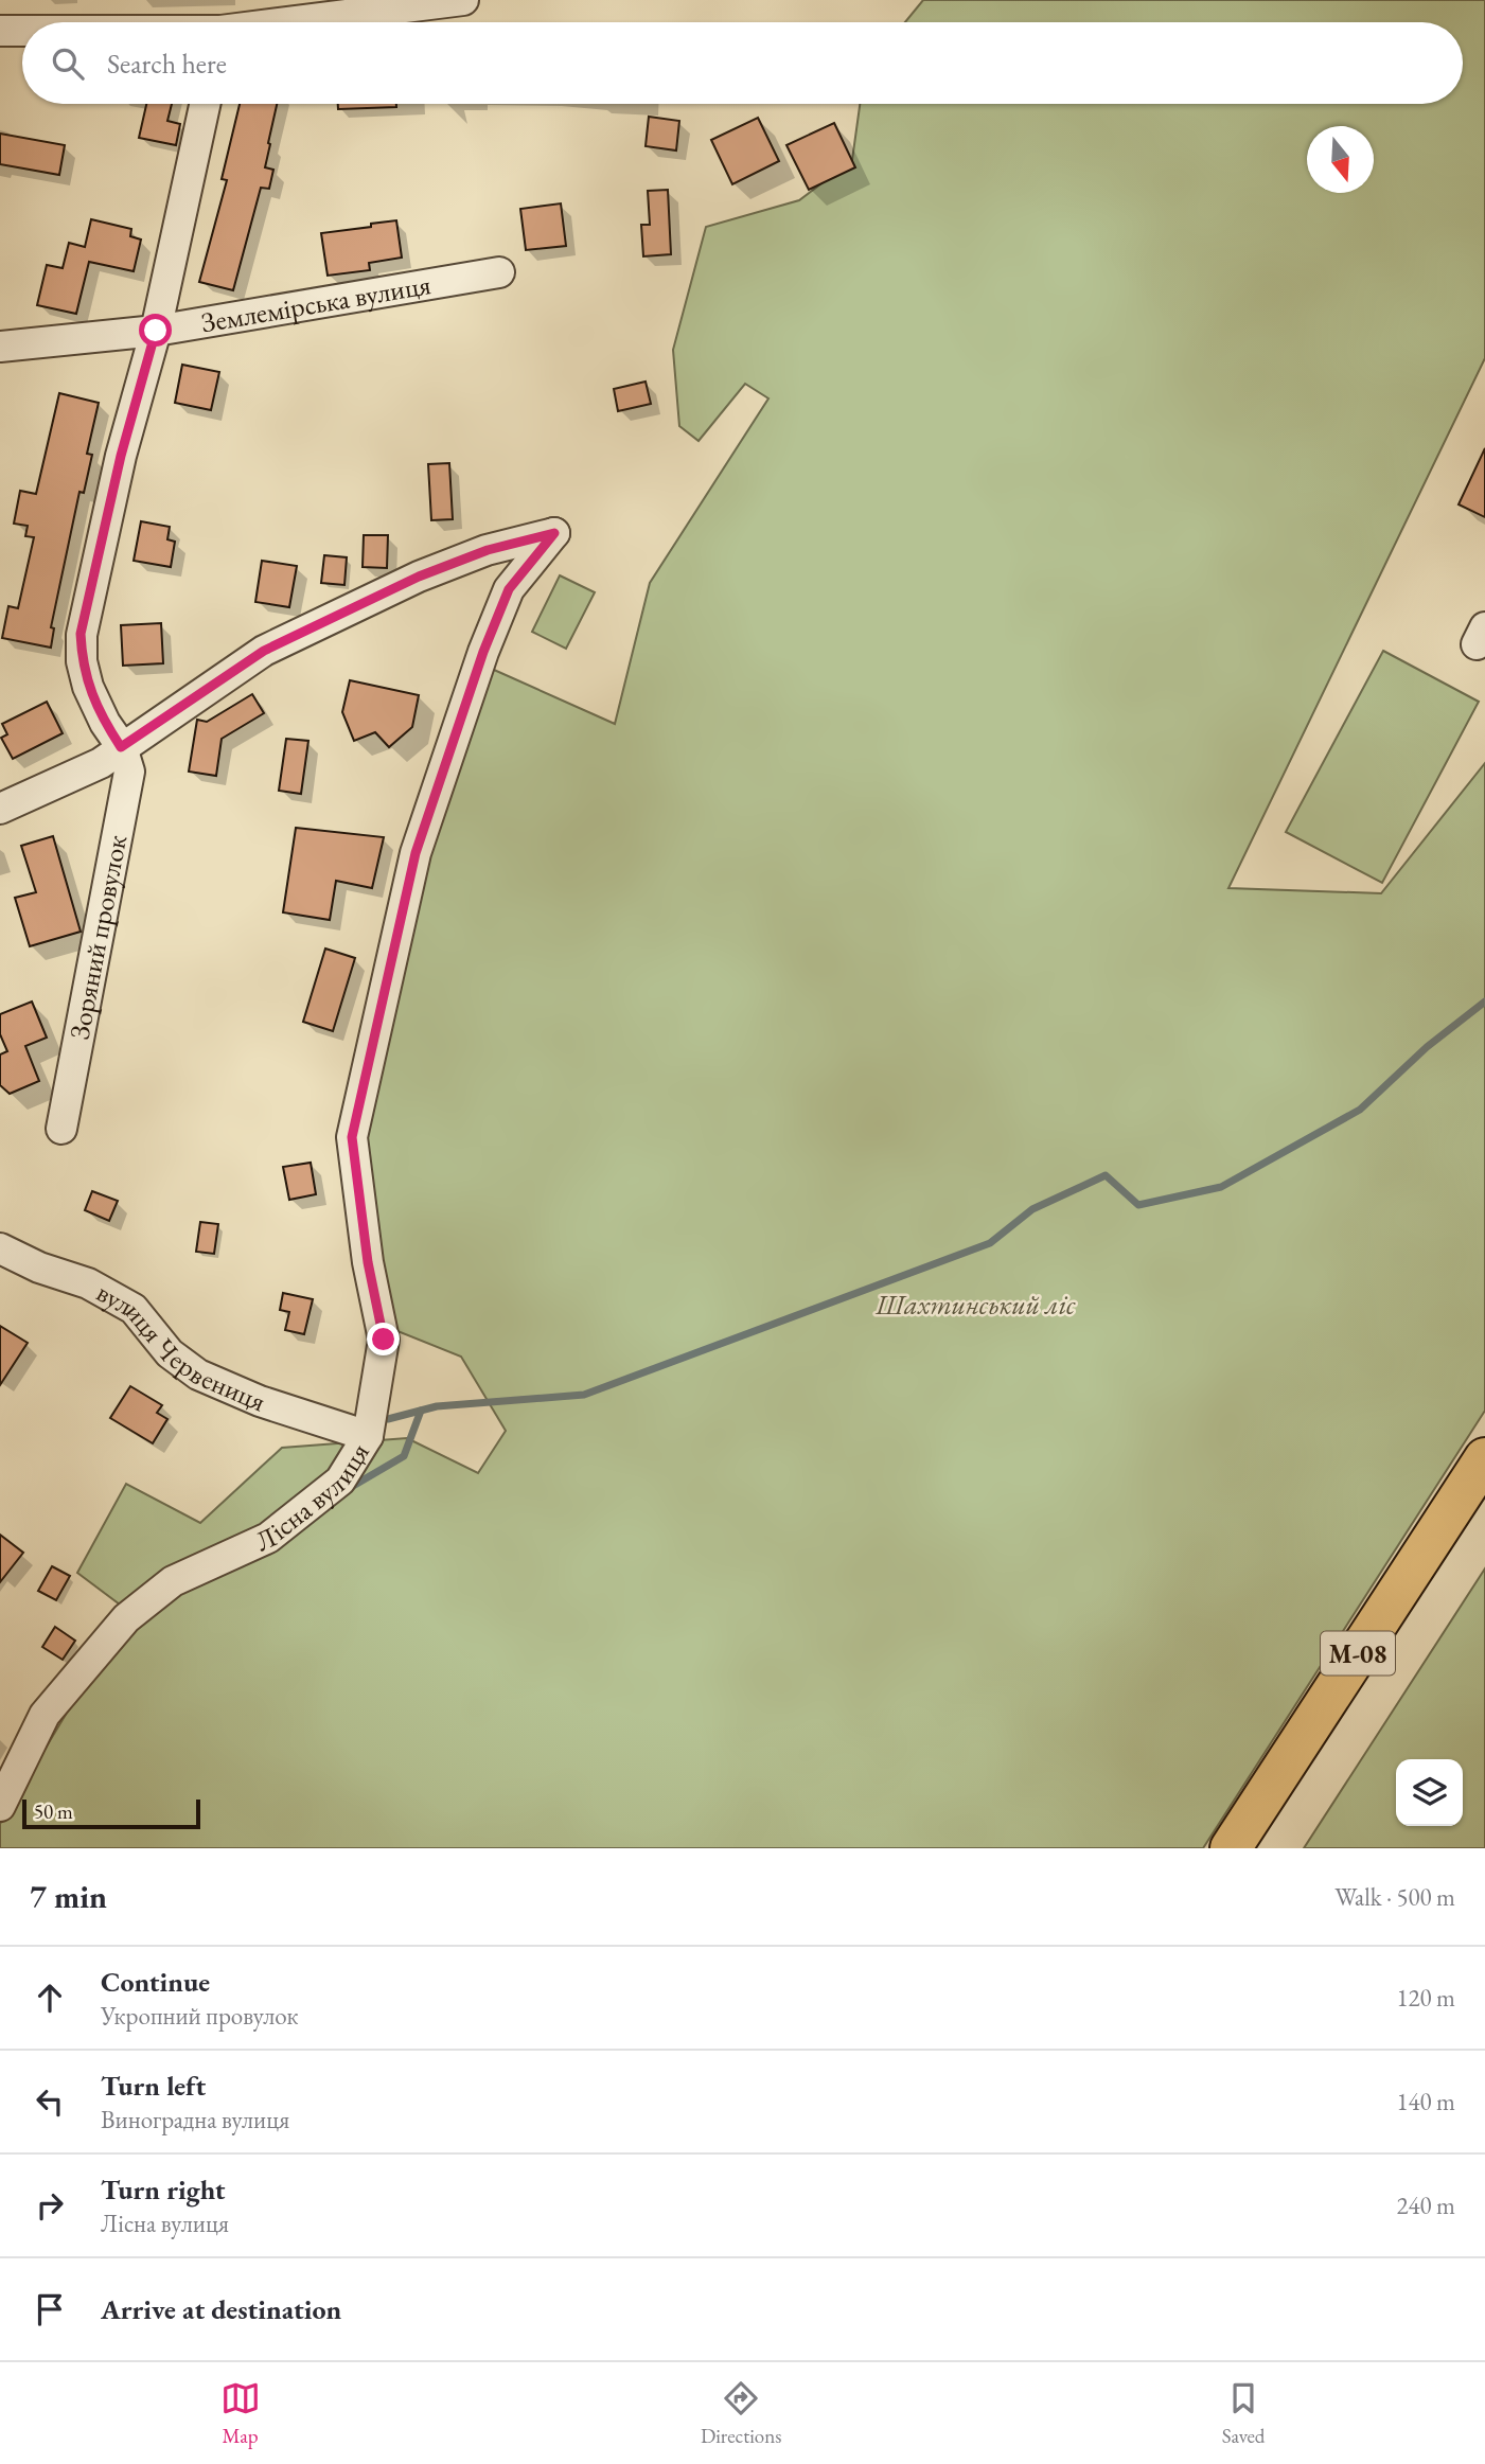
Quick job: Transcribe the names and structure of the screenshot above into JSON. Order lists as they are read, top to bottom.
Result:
{
  "streets": {
    "highway": ["М-08"],
    "street": [
      "Землемірська вулиця",
      "Зоряний провулок",
      "вулиця Червениця",
      "Лісна вулиця"
    ]
  },
  "crossings": [
    ["Зоряний провулок", "Лісна вулиця"],
    ["вулиця Червениця", "Лісна вулиця"]
  ],
  "parks": ["Шахтинський ліс"],
  "scale_bar": "50 m",
  "north": "bottom",
  "page": {
    "search": "Search here",
    "scale": "50 m",
    "heading": ["7 min", "Walk · 500 m"],
    "list": [
      ["Continue", "Укропний провулок", "120 m"],
      ["Turn left", "Виноградна вулиця", "140 m"],
      ["Turn right", "Лісна вулиця", "240 m"],
      "Arrive at destination"
    ],
    "nav": ["Map", "Directions", "Saved"]
  }
}
